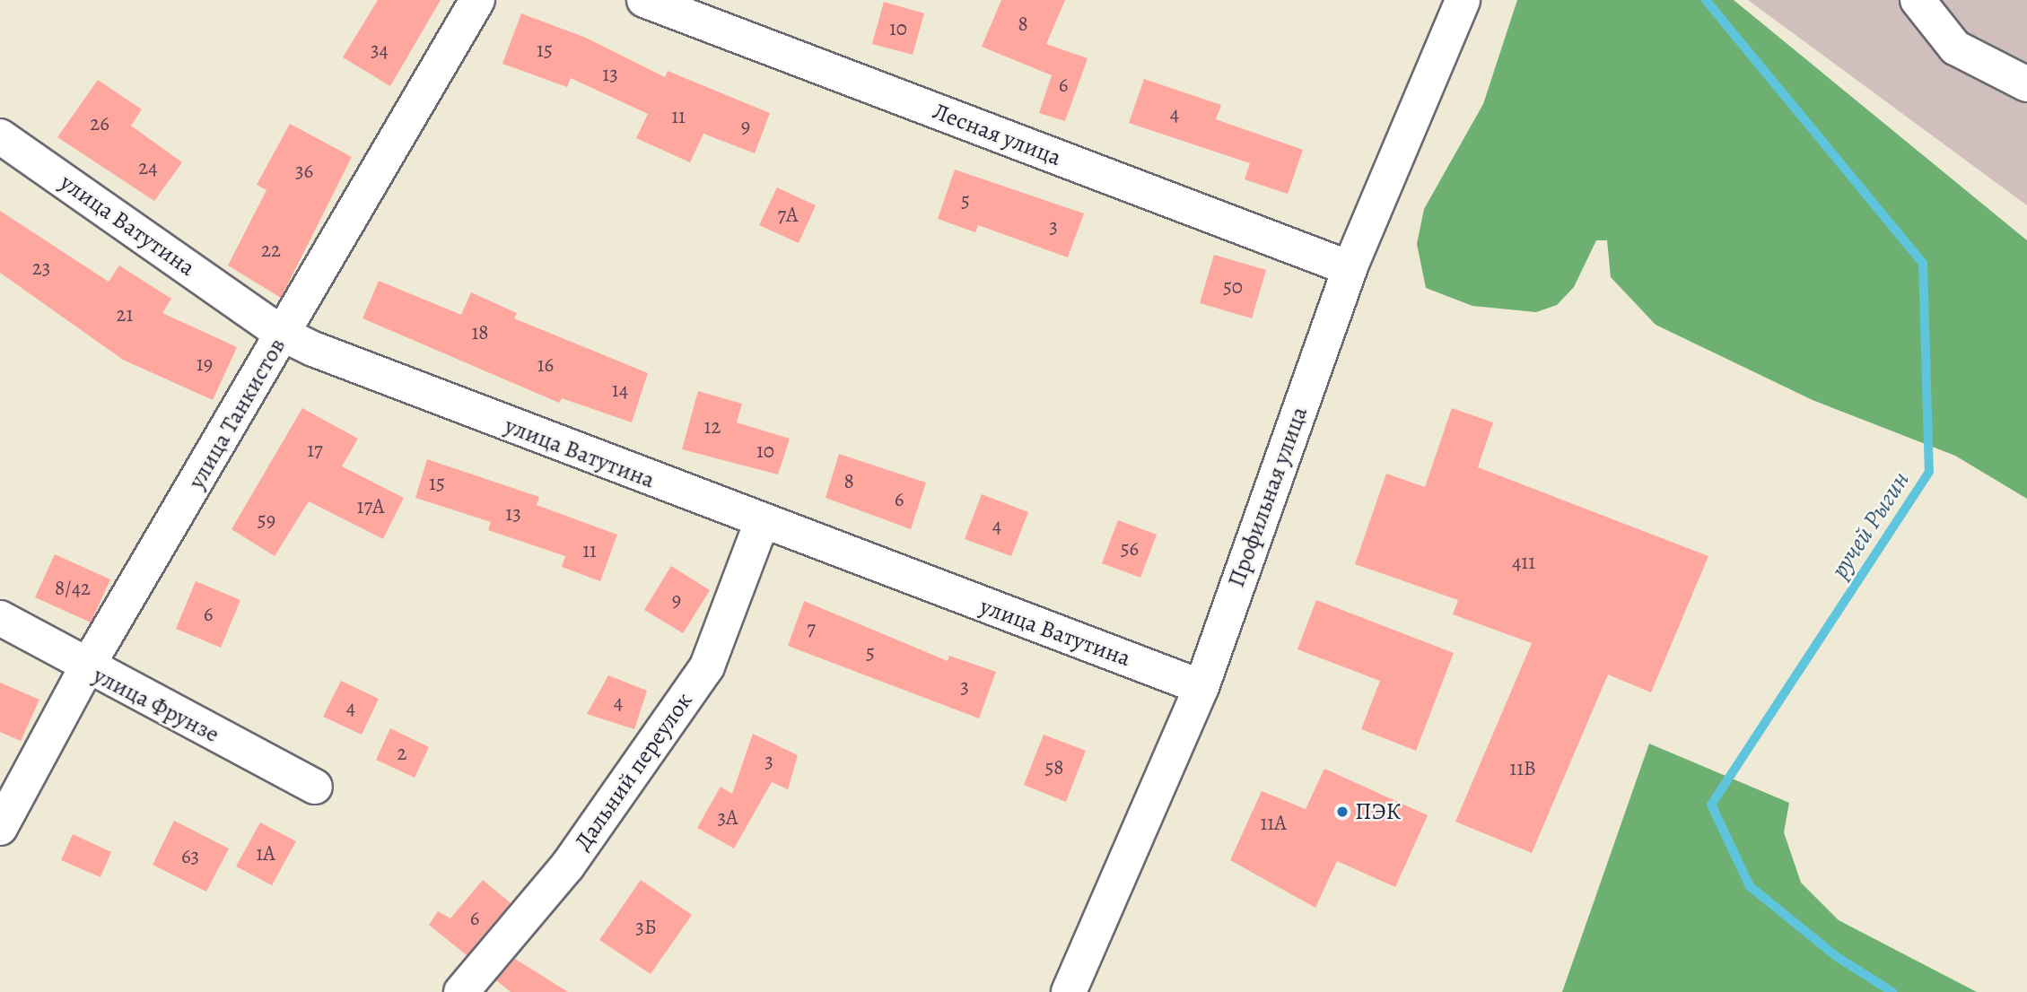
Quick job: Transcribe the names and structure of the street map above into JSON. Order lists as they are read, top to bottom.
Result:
{
  "streets": {
    "street": [
      "Лесная улица",
      "улица Ватутина",
      "улица Танкистов",
      "Профильная улица",
      "улица Фрунзе",
      "Дальний переулок"
    ]
  },
  "crossings": [
    ["Лесная улица", "Профильная улица"],
    ["улица Ватутина", "улица Танкистов"],
    ["улица Ватутина", "Профильная улица"],
    ["улица Ватутина", "Дальний переулок"],
    ["улица Танкистов", "улица Фрунзе"]
  ],
  "water": ["ручей Рыгин"],
  "places": ["ПЭК"],
  "house_numbers": [
    "8",
    "10",
    "34",
    "15",
    "13",
    "6",
    "4",
    "11",
    "26",
    "9",
    "24",
    "36",
    "5",
    "7А",
    "3",
    "22",
    "23",
    "50",
    "21",
    "18",
    "19",
    "16",
    "14",
    "12",
    "17",
    "10",
    "8",
    "15",
    "6",
    "17А",
    "13",
    "59",
    "4",
    "56",
    "11",
    "411",
    "8/42",
    "9",
    "6",
    "7",
    "5",
    "3",
    "4",
    "4",
    "2",
    "3",
    "58",
    "11В",
    "3А",
    "11А",
    "1А",
    "63",
    "6",
    "3Б"
  ]
}
